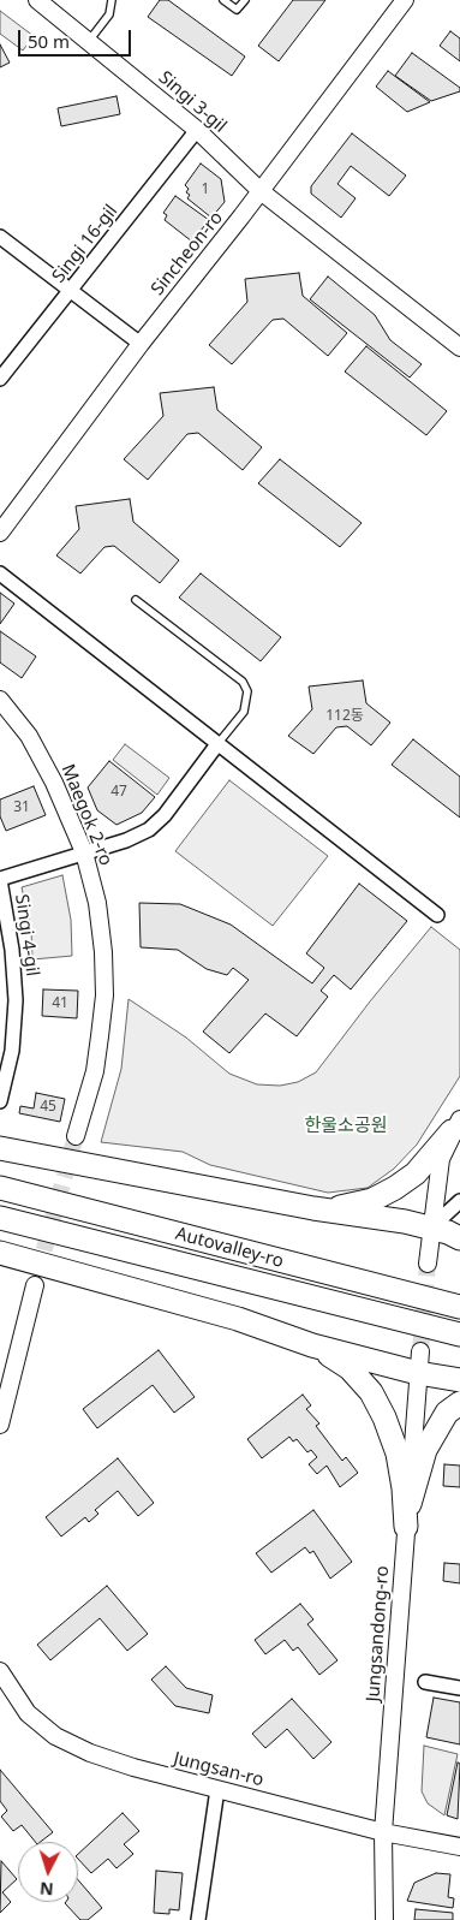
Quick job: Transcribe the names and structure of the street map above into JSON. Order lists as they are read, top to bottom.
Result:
{
  "streets": {
    "highway": ["Autovalley-ro"],
    "street": [
      "Singi 3-gil",
      "Singi 16-gil",
      "Sincheon-ro",
      "Maegok 2-ro",
      "Singi 4-gil",
      "Jungsandong-ro",
      "Jungsan-ro"
    ]
  },
  "crossings": [
    ["Singi 3-gil", "Singi 16-gil"],
    ["Singi 3-gil", "Sincheon-ro"],
    ["Jungsandong-ro", "Jungsan-ro"]
  ],
  "parks": ["한울소공원"],
  "house_numbers": [
    "1",
    "112동",
    "47",
    "31",
    "41",
    "45"
  ],
  "scale_bar": "50 m",
  "north": "bottom"
}
